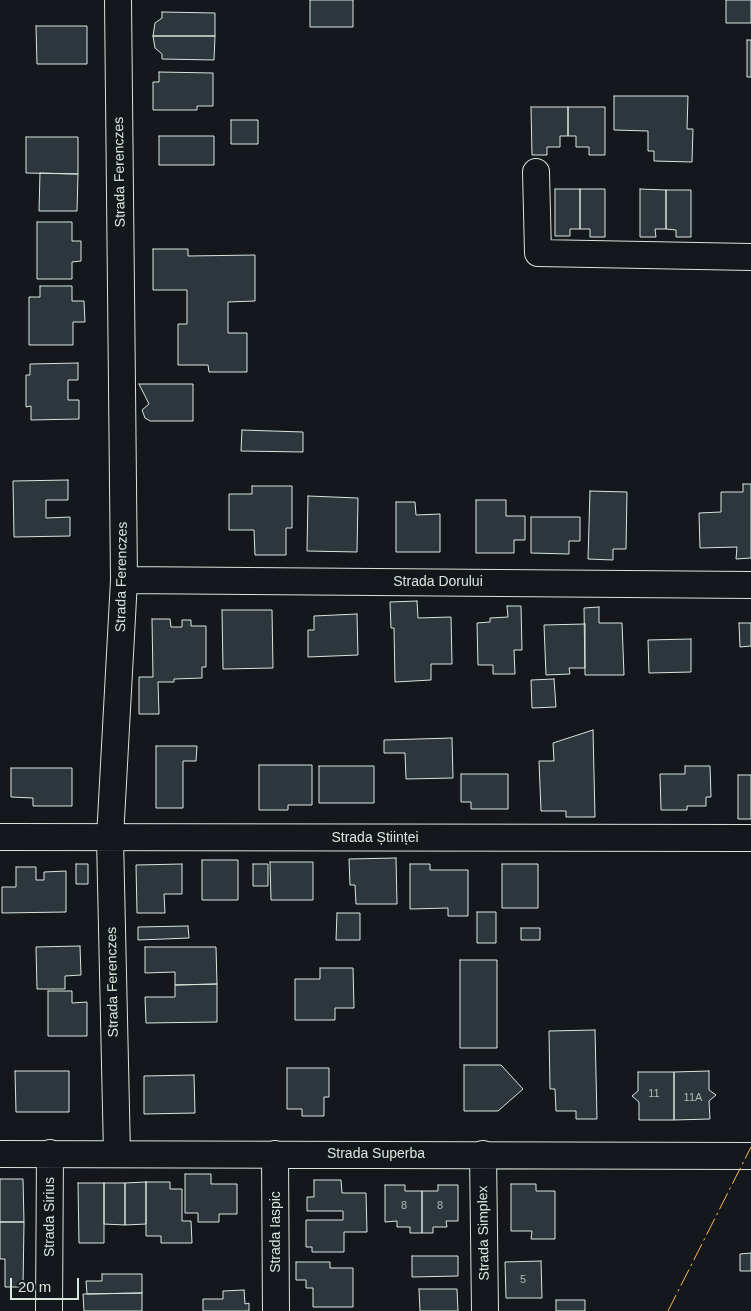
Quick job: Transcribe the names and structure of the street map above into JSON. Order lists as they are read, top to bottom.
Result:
{
  "streets": {
    "street": [
      "Strada Ferenczes",
      "Strada Dorului",
      "Strada Științei",
      "Strada Superba",
      "Strada Sirius",
      "Strada Iaspic",
      "Strada Simplex"
    ]
  },
  "crossings": [
    ["Strada Ferenczes", "Strada Dorului"],
    ["Strada Ferenczes", "Strada Științei"],
    ["Strada Ferenczes", "Strada Superba"],
    ["Strada Superba", "Strada Sirius"],
    ["Strada Superba", "Strada Iaspic"],
    ["Strada Superba", "Strada Simplex"]
  ],
  "house_numbers": [
    "11",
    "11A",
    "8",
    "8",
    "5"
  ],
  "scale_bar": "20 m"
}
